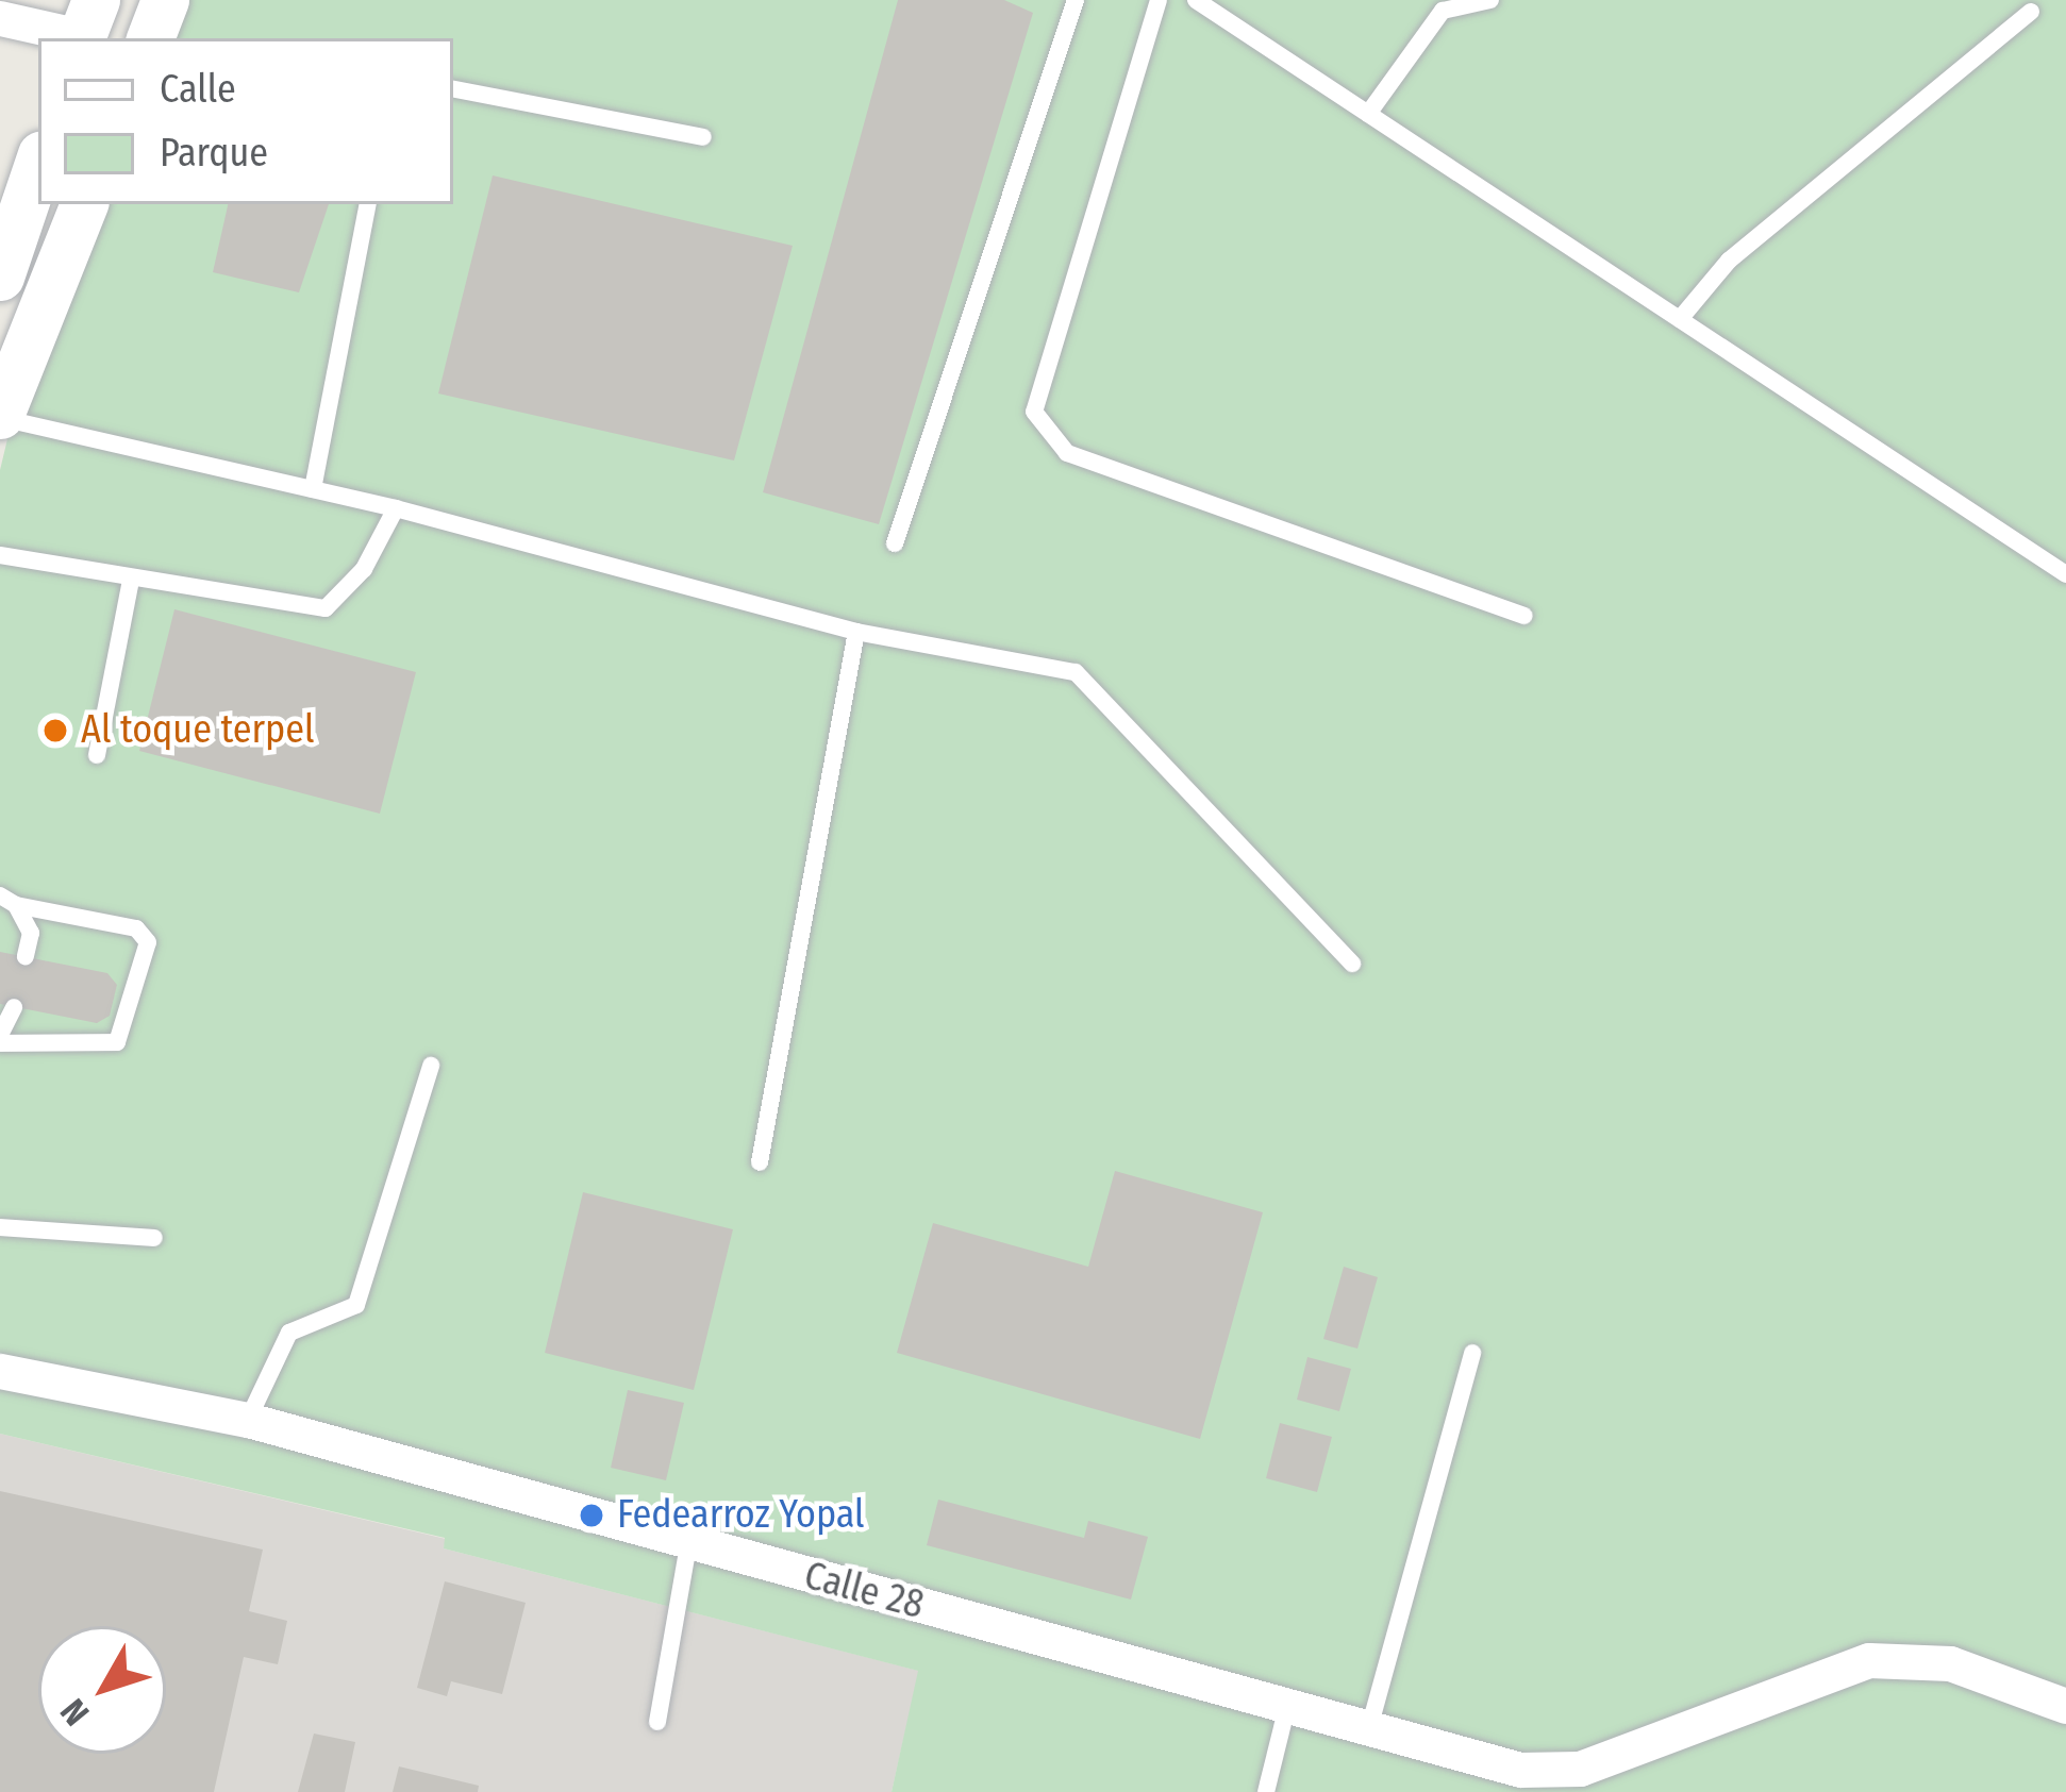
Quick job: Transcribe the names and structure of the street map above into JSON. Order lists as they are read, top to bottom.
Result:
{
  "streets": {
    "street": ["Calle 28"]
  },
  "places": ["Al toque terpel", "Fedearroz Yopal"],
  "legend": ["Calle", "Parque"],
  "north": "bottom left"
}
